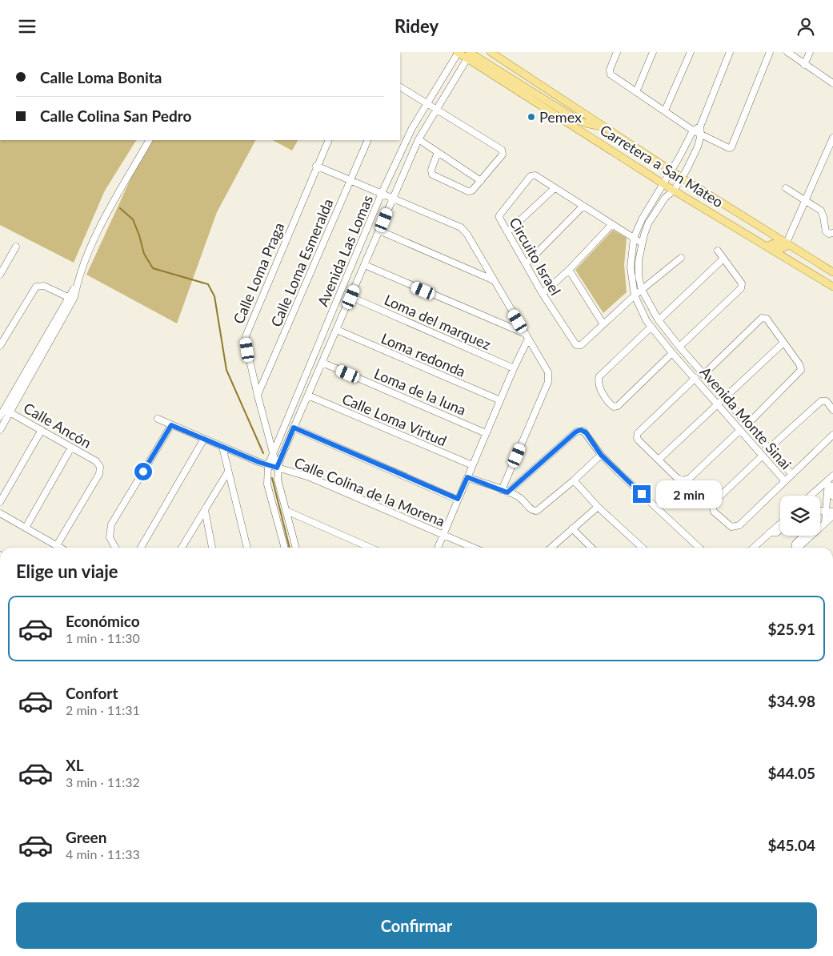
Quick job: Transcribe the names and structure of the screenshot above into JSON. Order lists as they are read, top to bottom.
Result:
{
  "streets": {
    "main road": ["Carretera a San Mateo"],
    "street": [
      "Avenida Las Lomas",
      "Circuito Israel",
      "Calle Loma Esmeralda",
      "Calle Loma Praga",
      "Loma del marquez",
      "Loma redonda",
      "Loma de la luna",
      "Avenida Monte Sinai",
      "Calle Loma Virtud",
      "Calle Ancón",
      "Calle Colina de la Morena"
    ]
  },
  "crossings": [
    ["Carretera a San Mateo", "Avenida Las Lomas"],
    ["Carretera a San Mateo", "Avenida Monte Sinai"],
    ["Avenida Las Lomas", "Calle Loma Praga"],
    ["Avenida Las Lomas", "Loma del marquez"],
    ["Avenida Las Lomas", "Loma redonda"],
    ["Avenida Las Lomas", "Loma de la luna"],
    ["Avenida Las Lomas", "Calle Loma Virtud"],
    ["Avenida Las Lomas", "Calle Colina de la Morena"],
    ["Circuito Israel", "Avenida Monte Sinai"],
    ["Calle Loma Esmeralda", "Calle Loma Praga"],
    ["Calle Loma Praga", "Calle Colina de la Morena"]
  ],
  "places": ["Pemex"],
  "page": {
    "header": "Ridey",
    "banner": ["Calle Loma Bonita", "Calle Colina San Pedro"],
    "bubble": "2 min",
    "heading": "Elige un viaje",
    "list": [
      {
        "name": "Económico",
        "note": "1 min · 11:30",
        "value": "$25.91"
      },
      {
        "name": "Confort",
        "note": "2 min · 11:31",
        "value": "$34.98"
      },
      {
        "name": "XL",
        "note": "3 min · 11:32",
        "value": "$44.05"
      },
      {
        "name": "Green",
        "note": "4 min · 11:33",
        "value": "$45.04"
      }
    ],
    "buttons": "Confirmar"
  }
}
